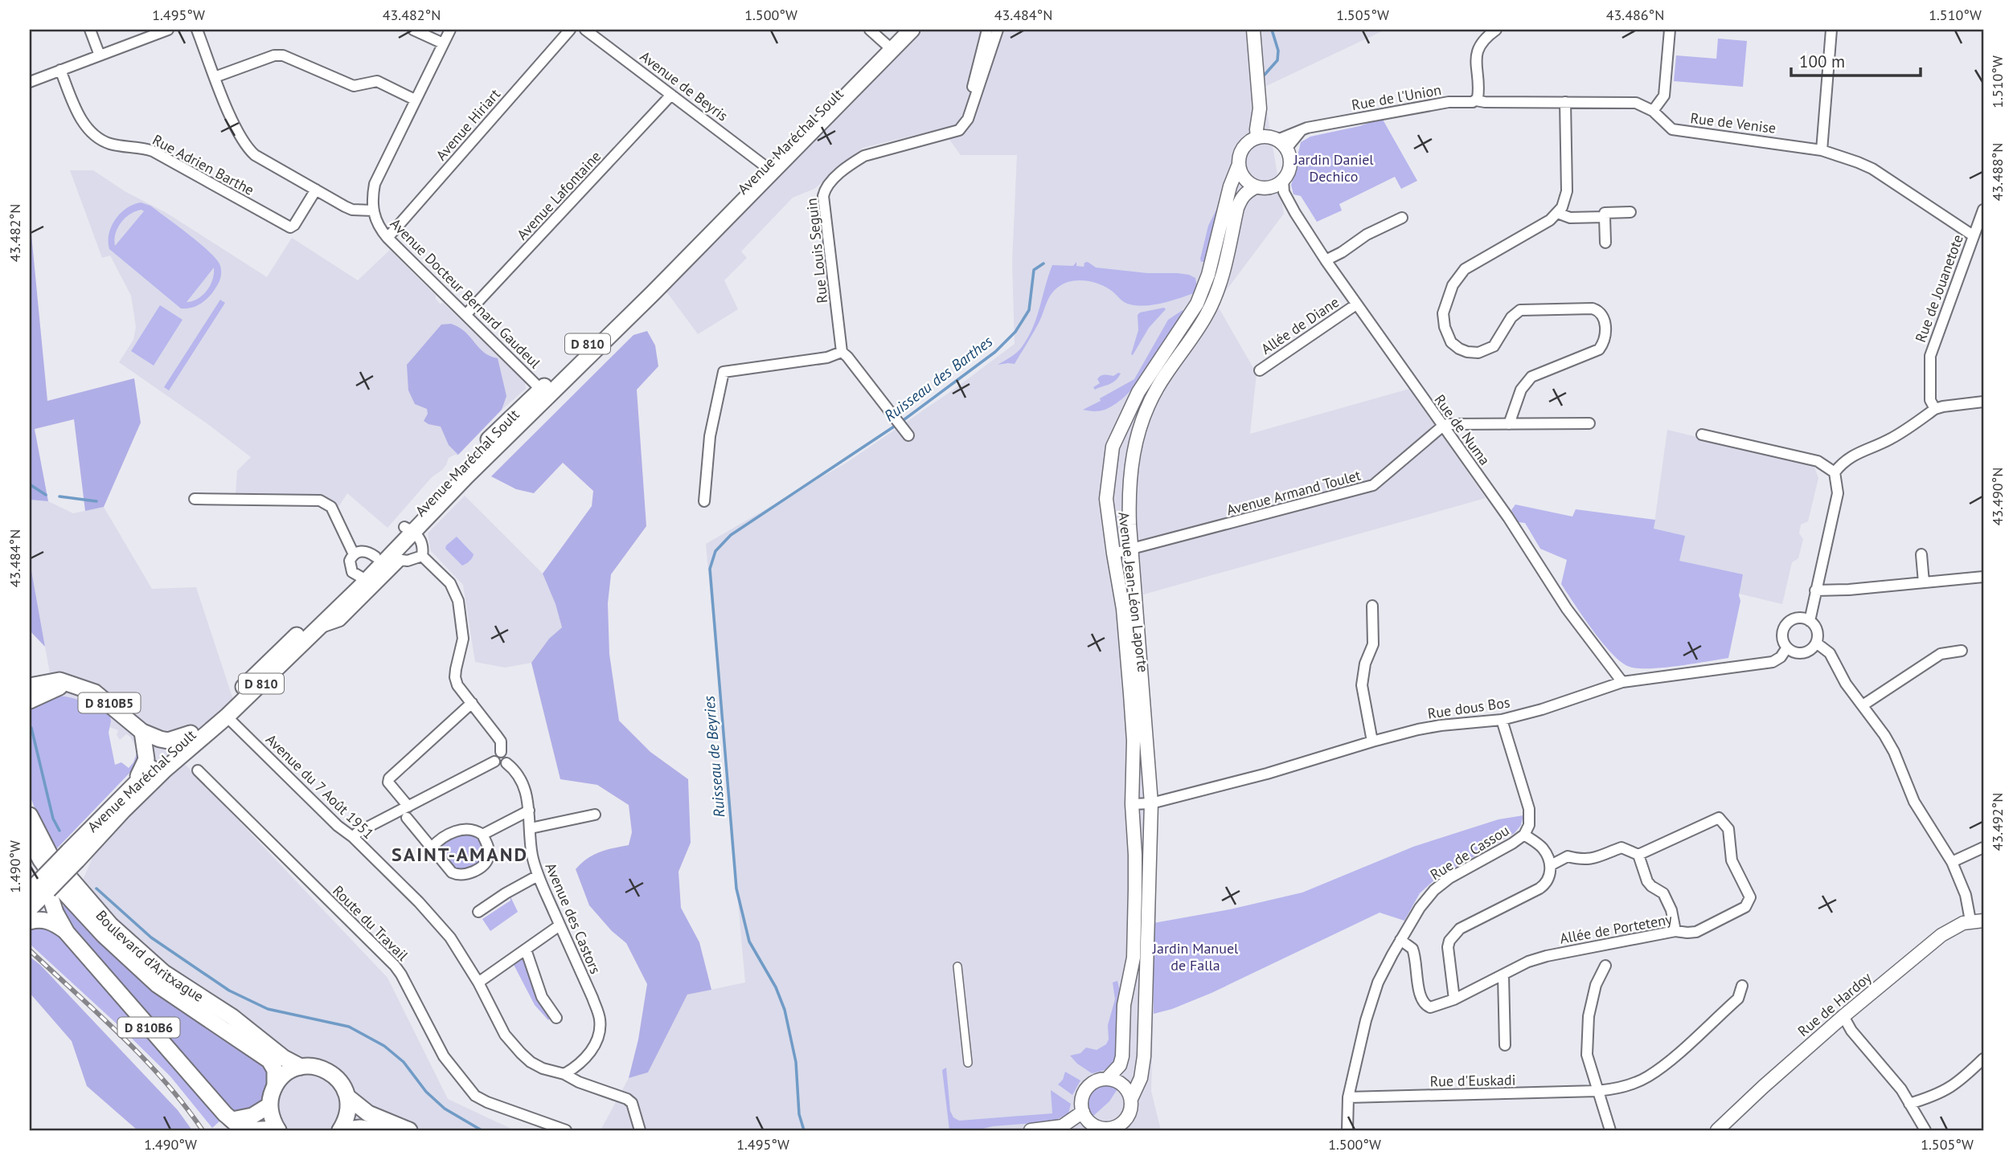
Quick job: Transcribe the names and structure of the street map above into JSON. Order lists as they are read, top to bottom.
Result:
{
  "streets": {
    "main road": [
      "Avenue Maréchal Soult",
      "D 810",
      "D 810B5",
      "Boulevard d'Aritxague",
      "D 810B6"
    ],
    "street": [
      "Avenue de Beyris",
      "Rue de l'Union",
      "Rue de Venise",
      "Avenue Hiriart",
      "Rue Adrien Barthe",
      "Avenue Lafontaine",
      "Rue Louis Seguin",
      "Rue de Jouanetote",
      "Avenue Docteur Bernard Gaudeul",
      "Allée de Diane",
      "Rue de Numa",
      "Avenue Armand Toulet",
      "Avenue Jean-Léon Laporte",
      "Rue dous Bos",
      "Avenue du 7 Août 1951",
      "Rue de Cassou",
      "Avenue des Castors",
      "Route du Travail",
      "Allée de Porteteny",
      "Rue de Hardoy",
      "Rue d'Euskadi"
    ]
  },
  "crossings": [
    ["Avenue de Beyris", "Avenue Maréchal Soult"],
    ["Avenue de Beyris", "Avenue Lafontaine"],
    ["Avenue de Beyris", "D 810"],
    ["Rue de l'Union", "Rue de Venise"],
    ["Rue de l'Union", "Rue de Numa"],
    ["Rue de l'Union", "Avenue Jean-Léon Laporte"],
    ["Rue de Venise", "Rue de Jouanetote"],
    ["Avenue Hiriart", "Avenue Docteur Bernard Gaudeul"],
    ["Avenue Maréchal Soult", "Avenue Docteur Bernard Gaudeul"],
    ["Avenue Maréchal Soult", "D 810"],
    ["Avenue Maréchal Soult", "D 810B5"],
    ["Avenue Lafontaine", "Avenue Docteur Bernard Gaudeul"],
    ["Allée de Diane", "Rue de Numa"],
    ["D 810", "Avenue du 7 Août 1951"],
    ["D 810", "D 810B6"],
    ["Rue de Numa", "Avenue Armand Toulet"],
    ["Rue de Numa", "Avenue Jean-Léon Laporte"],
    ["Rue de Numa", "Rue dous Bos"],
    ["Avenue Armand Toulet", "Avenue Jean-Léon Laporte"],
    ["Avenue Jean-Léon Laporte", "Rue dous Bos"],
    ["Rue dous Bos", "Rue de Cassou"],
    ["Avenue du 7 Août 1951", "Avenue des Castors"],
    ["Rue de Cassou", "Allée de Porteteny"],
    ["Rue de Cassou", "Rue d'Euskadi"]
  ],
  "districts": ["SAINT-AMAND"],
  "water": ["Ruisseau des Barthes", "Ruisseau de Beyries"],
  "parks": ["Jardin Daniel Dechico", "Jardin Manuel de Falla"],
  "scale_bar": "100 m",
  "coordinates": [
    "1.495°W",
    "43.482°N",
    "1.500°W",
    "43.484°N",
    "1.505°W",
    "43.486°N",
    "1.510°W",
    "43.488°N",
    "43.490°N",
    "43.492°N",
    "1.490°W"
  ]
}
